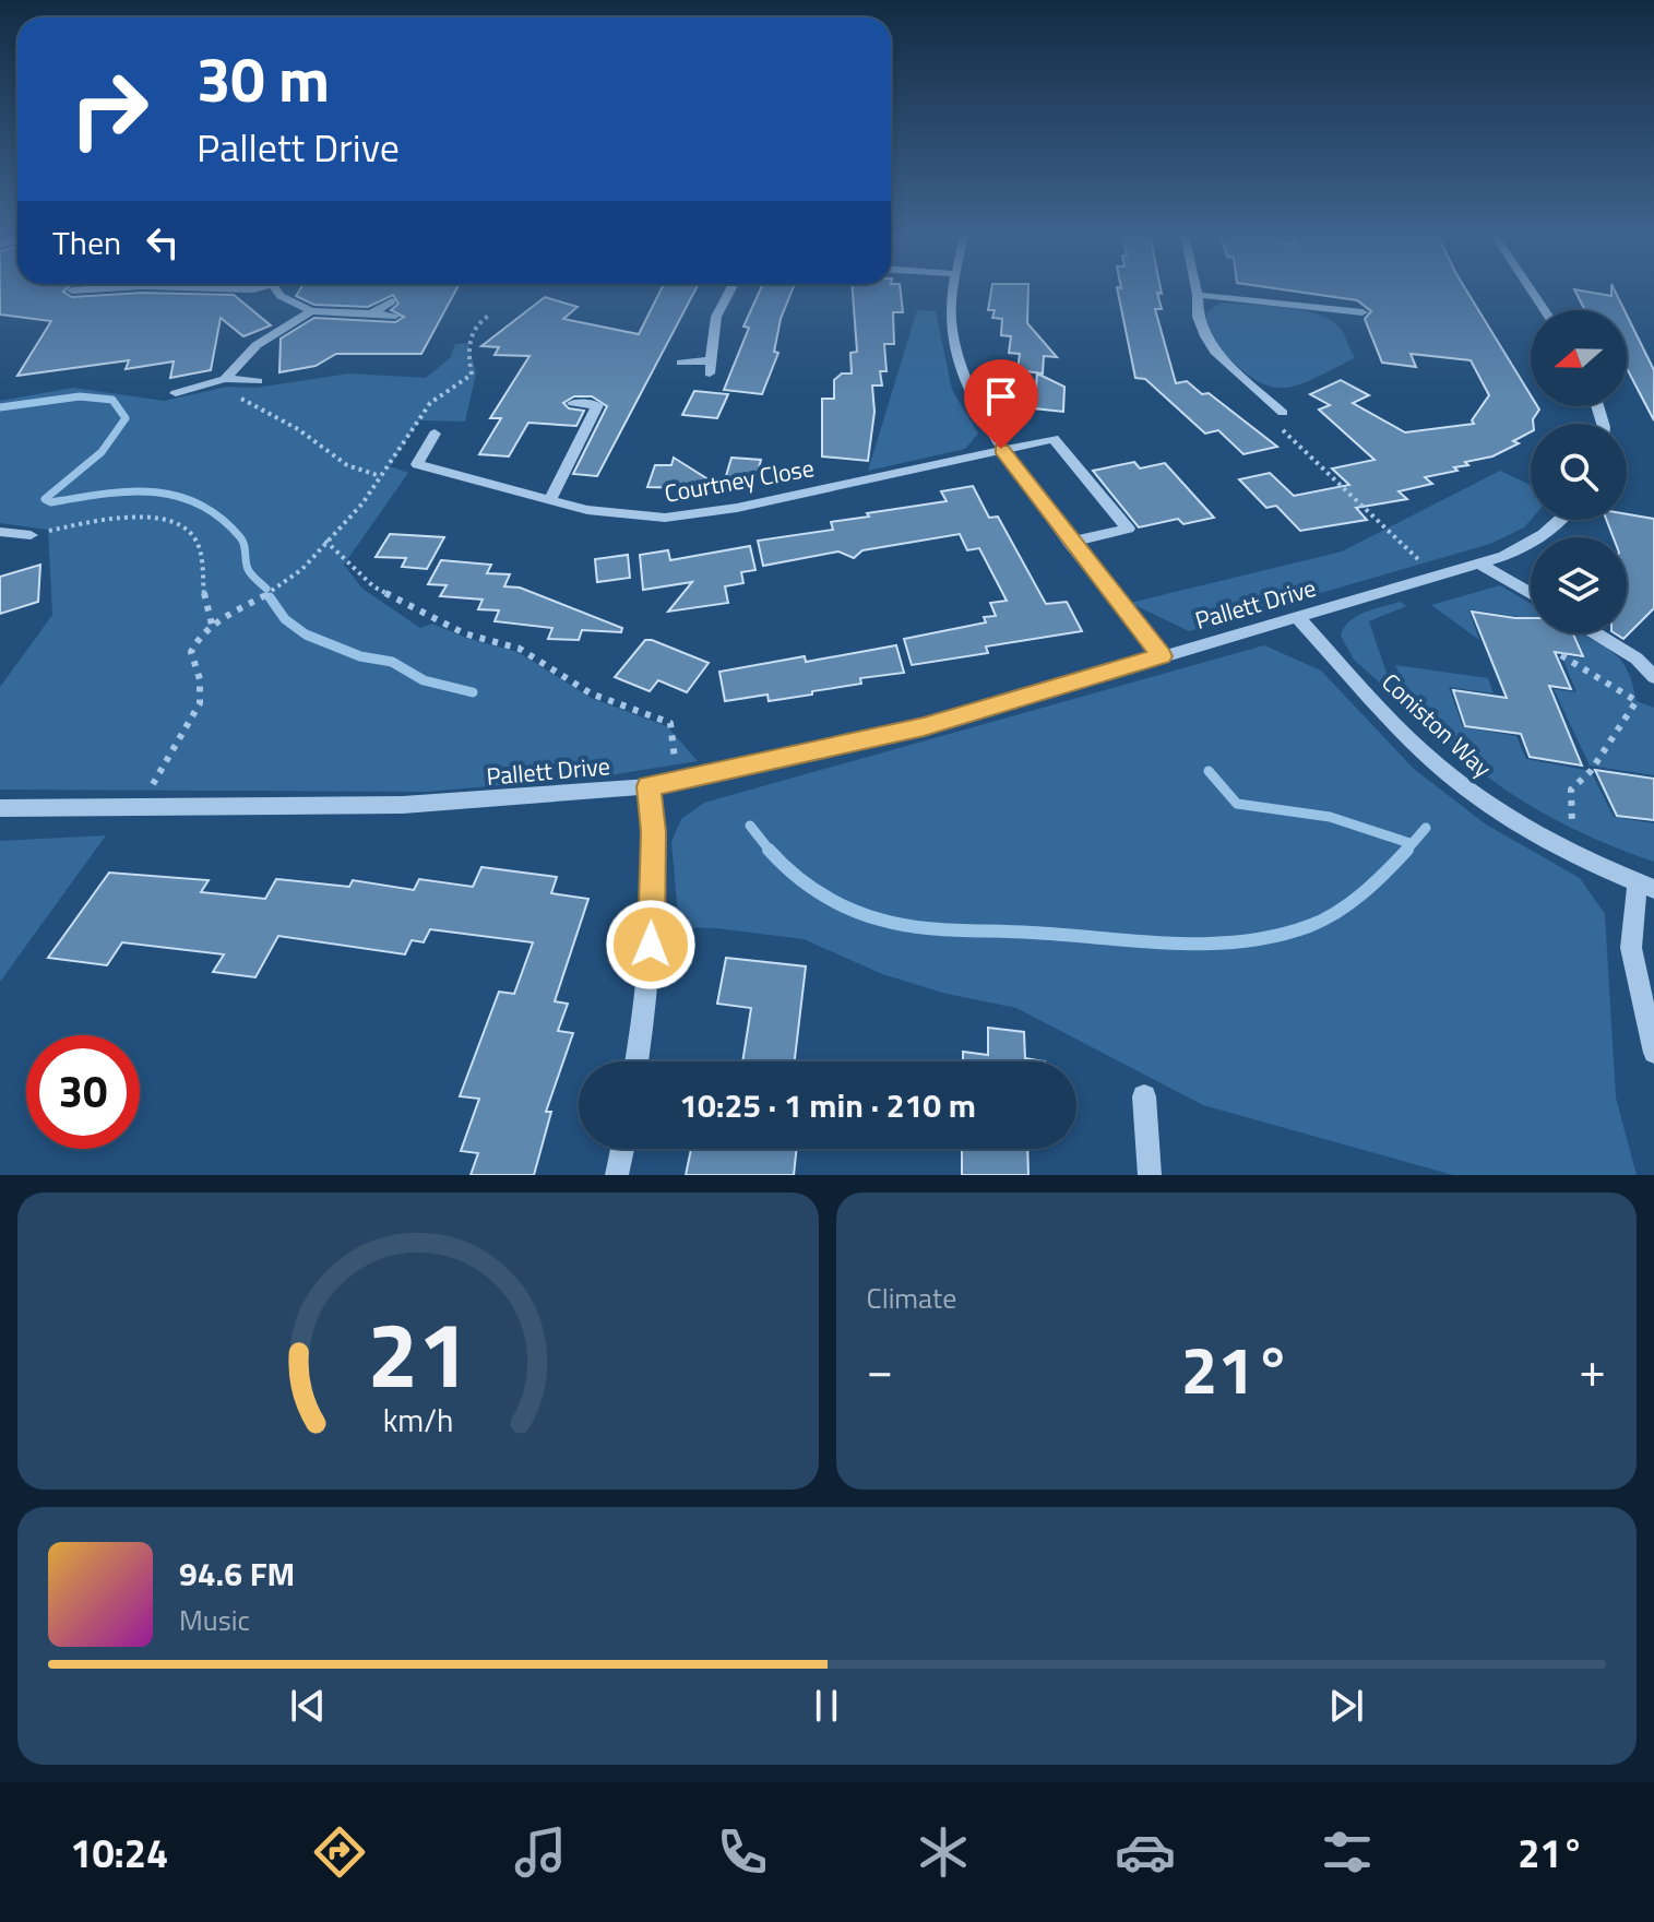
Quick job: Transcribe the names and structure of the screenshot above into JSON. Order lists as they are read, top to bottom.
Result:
{
  "streets": {
    "street": ["Courtney Close", "Pallett Drive", "Coniston Way"]
  },
  "crossings": [
    ["Pallett Drive", "Coniston Way"]
  ],
  "north": "left",
  "page": {
    "turn": ["30 m", "Pallett Drive"],
    "then": "Then",
    "limit": "30",
    "trip": "10:25 · 1 min · 210 m",
    "tile": "Climate",
    "heat": ["−", "21°", "+"],
    "song": ["94.6 FM", "Music"],
    "tabs": ["10:24", "21°"],
    "gauge": ["21", "km/h"]
  }
}
